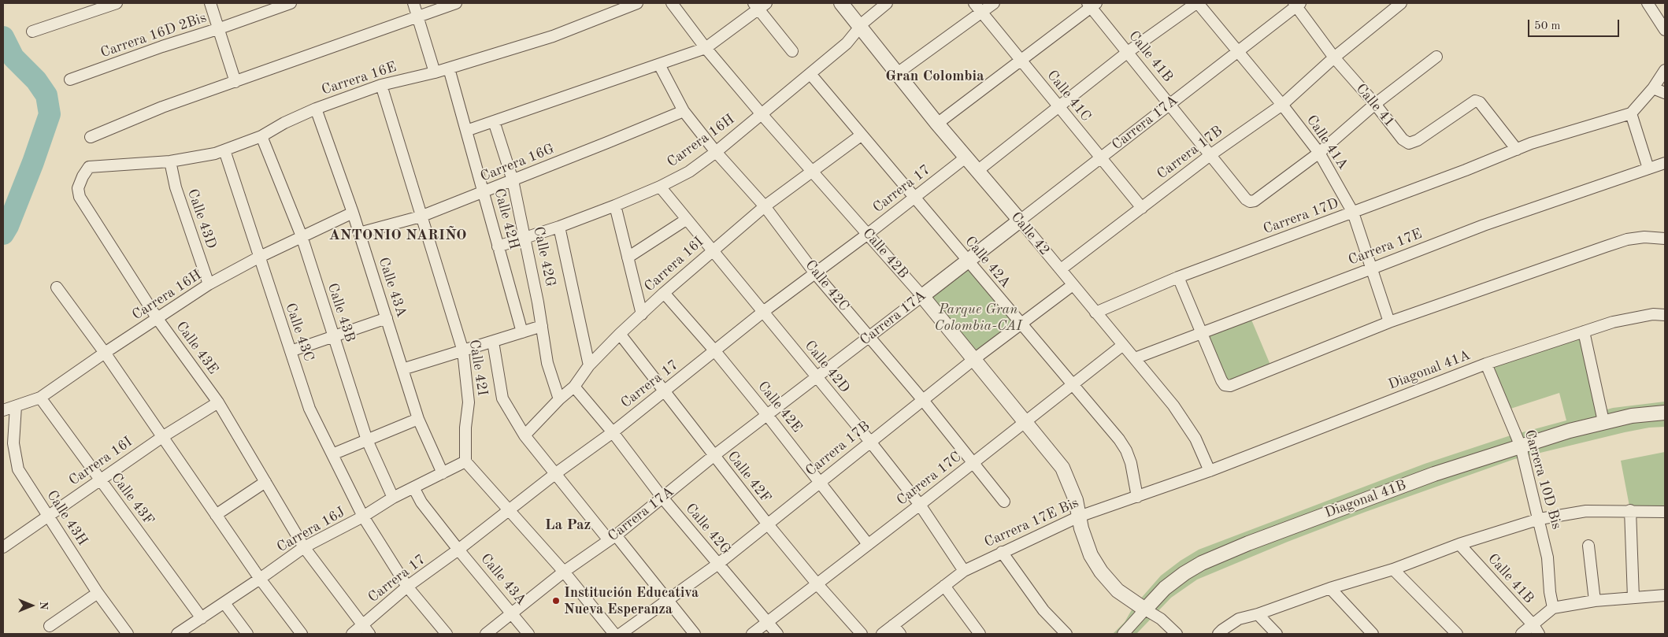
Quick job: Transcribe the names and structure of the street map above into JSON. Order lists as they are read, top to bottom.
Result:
{
  "streets": {
    "street": [
      "Carrera 16D 2Bis",
      "Calle 41B",
      "Carrera 16E",
      "Calle 41C",
      "Calle 41",
      "Carrera 17A",
      "Carrera 16H",
      "Calle 41A",
      "Carrera 17B",
      "Carrera 16G",
      "Carrera 17",
      "Carrera 17D",
      "Calle 43D",
      "Calle 42H",
      "Calle 42",
      "Carrera 17E",
      "Calle 42B",
      "Calle 42G",
      "Calle 42A",
      "Carrera 16I",
      "Calle 42C",
      "Calle 43A",
      "Calle 43B",
      "Calle 43C",
      "Calle 43E",
      "Calle 42D",
      "Calle 42I",
      "Diagonal 41A",
      "Calle 42E",
      "Calle 42F",
      "Carrera 17C",
      "Carrera 10D Bis",
      "Calle 43F",
      "Diagonal 41B",
      "Calle 43H",
      "Carrera 17E Bis",
      "Carrera 16J"
    ]
  },
  "crossings": [
    ["Calle 41B", "Carrera 17A"],
    ["Calle 41B", "Calle 41A"],
    ["Calle 41B", "Carrera 17B"],
    ["Carrera 16E", "Calle 43D"],
    ["Carrera 16E", "Calle 42H"],
    ["Carrera 16E", "Calle 43A"],
    ["Carrera 16E", "Calle 43B"],
    ["Carrera 16E", "Calle 43C"],
    ["Carrera 16E", "Calle 43E"],
    ["Carrera 16E", "Calle 42I"],
    ["Calle 41C", "Carrera 17A"],
    ["Calle 41C", "Carrera 17B"],
    ["Calle 41", "Carrera 17A"],
    ["Calle 41", "Carrera 17B"],
    ["Calle 41", "Carrera 17D"],
    ["Carrera 17A", "Calle 41A"],
    ["Carrera 17A", "Calle 42"],
    ["Carrera 17A", "Calle 42B"],
    ["Carrera 17A", "Calle 42G"],
    ["Carrera 17A", "Calle 42A"],
    ["Carrera 17A", "Calle 42C"],
    ["Carrera 17A", "Calle 43A"],
    ["Carrera 17A", "Calle 42D"],
    ["Carrera 17A", "Calle 42E"],
    ["Carrera 17A", "Calle 42F"],
    ["Carrera 16H", "Calle 43D"],
    ["Carrera 16H", "Calle 42H"],
    ["Carrera 16H", "Calle 42"],
    ["Carrera 16H", "Calle 42B"],
    ["Carrera 16H", "Calle 42G"],
    ["Carrera 16H", "Calle 42A"],
    ["Carrera 16H", "Calle 42C"],
    ["Carrera 16H", "Calle 43A"],
    ["Carrera 16H", "Calle 43B"],
    ["Carrera 16H", "Calle 43C"],
    ["Carrera 16H", "Calle 43E"],
    ["Carrera 16H", "Calle 42D"],
    ["Carrera 16H", "Calle 43F"],
    ["Carrera 16H", "Calle 43H"],
    ["Calle 41A", "Carrera 17B"],
    ["Calle 41A", "Carrera 17D"],
    ["Calle 41A", "Carrera 17E"],
    ["Carrera 17B", "Calle 42"],
    ["Carrera 17B", "Calle 42B"],
    ["Carrera 17B", "Calle 42G"],
    ["Carrera 17B", "Calle 42A"],
    ["Carrera 17B", "Calle 42C"],
    ["Carrera 17B", "Calle 42D"],
    ["Carrera 17B", "Calle 42E"],
    ["Carrera 17B", "Calle 42F"],
    ["Carrera 16G", "Calle 42H"],
    ["Carrera 16G", "Calle 42G"],
    ["Carrera 16G", "Calle 42C"],
    ["Carrera 16G", "Calle 43A"],
    ["Carrera 16G", "Calle 42I"],
    ["Carrera 17", "Calle 42"],
    ["Carrera 17", "Calle 42B"],
    ["Carrera 17", "Calle 42G"],
    ["Carrera 17", "Calle 42A"],
    ["Carrera 17", "Calle 42C"],
    ["Carrera 17", "Calle 43A"],
    ["Carrera 17", "Calle 43C"],
    ["Carrera 17", "Calle 42D"],
    ["Carrera 17", "Calle 42E"],
    ["Carrera 17", "Calle 42F"],
    ["Carrera 17D", "Calle 42"],
    ["Calle 42", "Carrera 17E"],
    ["Calle 42", "Diagonal 41A"],
    ["Calle 42", "Carrera 17C"],
    ["Calle 42", "Carrera 17E Bis"],
    ["Calle 42B", "Carrera 16I"],
    ["Calle 42B", "Carrera 17C"],
    ["Calle 42B", "Carrera 17E Bis"],
    ["Calle 42G", "Carrera 16I"],
    ["Calle 42G", "Carrera 17C"],
    ["Calle 42A", "Carrera 16I"],
    ["Calle 42A", "Carrera 17C"],
    ["Calle 42A", "Carrera 17E Bis"],
    ["Carrera 16I", "Calle 42C"],
    ["Carrera 16I", "Calle 43E"],
    ["Carrera 16I", "Calle 42D"],
    ["Carrera 16I", "Calle 42E"],
    ["Carrera 16I", "Calle 42F"],
    ["Carrera 16I", "Calle 43F"],
    ["Carrera 16I", "Calle 43H"],
    ["Calle 42C", "Carrera 17C"],
    ["Calle 43A", "Carrera 16J"],
    ["Calle 43B", "Carrera 16J"],
    ["Calle 43C", "Carrera 16J"],
    ["Calle 43E", "Carrera 16J"],
    ["Calle 42D", "Carrera 17C"],
    ["Calle 42D", "Carrera 17E Bis"],
    ["Calle 42I", "Carrera 16J"],
    ["Diagonal 41A", "Carrera 10D Bis"],
    ["Diagonal 41A", "Carrera 17E Bis"],
    ["Calle 42E", "Carrera 17C"],
    ["Calle 42F", "Carrera 17C"],
    ["Carrera 10D Bis", "Diagonal 41B"],
    ["Calle 43F", "Carrera 16J"]
  ],
  "districts": ["Gran Colombia", "ANTONIO NARIÑO", "La Paz"],
  "parks": ["Parque Gran Colombia-CAI"],
  "places": ["Institución Educativa Nueva Esperanza"],
  "scale_bar": "50 m",
  "north": "right"
}
